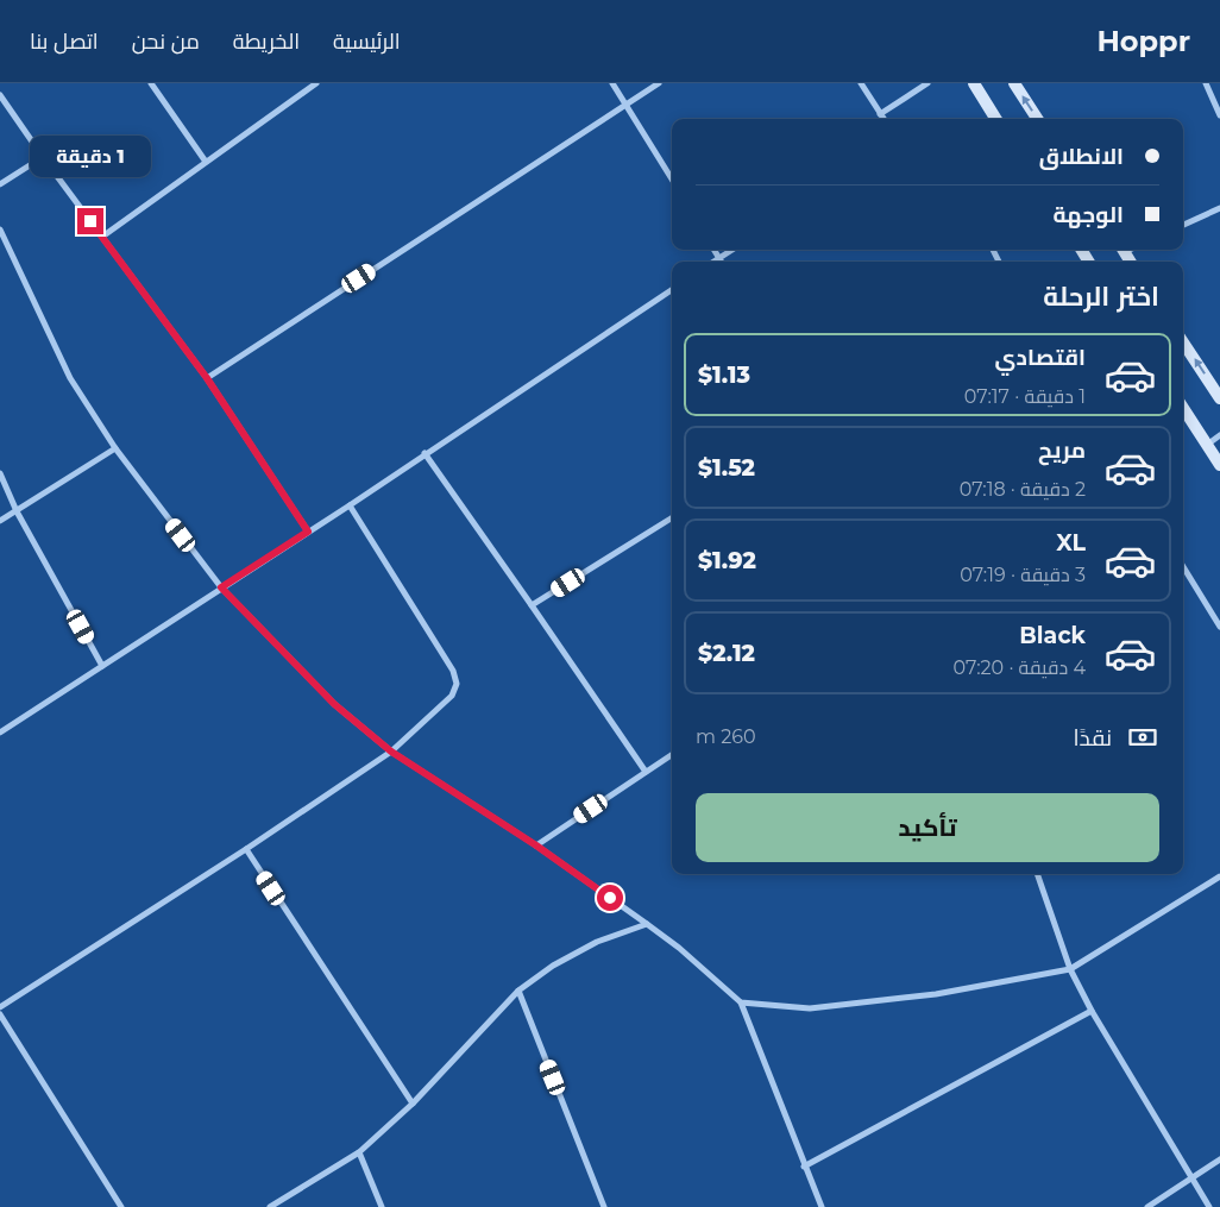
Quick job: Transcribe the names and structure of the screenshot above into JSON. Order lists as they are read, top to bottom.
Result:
{
  "page": {
    "header": "Hoppr",
    "nav": [
      "الرئيسية",
      "الخريطة",
      "من نحن",
      "اتصل بنا"
    ],
    "banner": ["الانطلاق", "الوجهة"],
    "bubble": "1 دقيقة",
    "heading": "اختر الرحلة",
    "list": [
      {
        "name": "اقتصادي",
        "note": "1 دقيقة · 07:17",
        "value": "$1.13"
      },
      {
        "name": "مريح",
        "note": "2 دقيقة · 07:18",
        "value": "$1.52"
      },
      {
        "name": "XL",
        "note": "3 دقيقة · 07:19",
        "value": "$1.92"
      },
      {
        "name": "Black",
        "note": "4 دقيقة · 07:20",
        "value": "$2.12"
      }
    ],
    "pay": ["نقدًا", "260 m"],
    "buttons": "تأكيد"
  }
}
